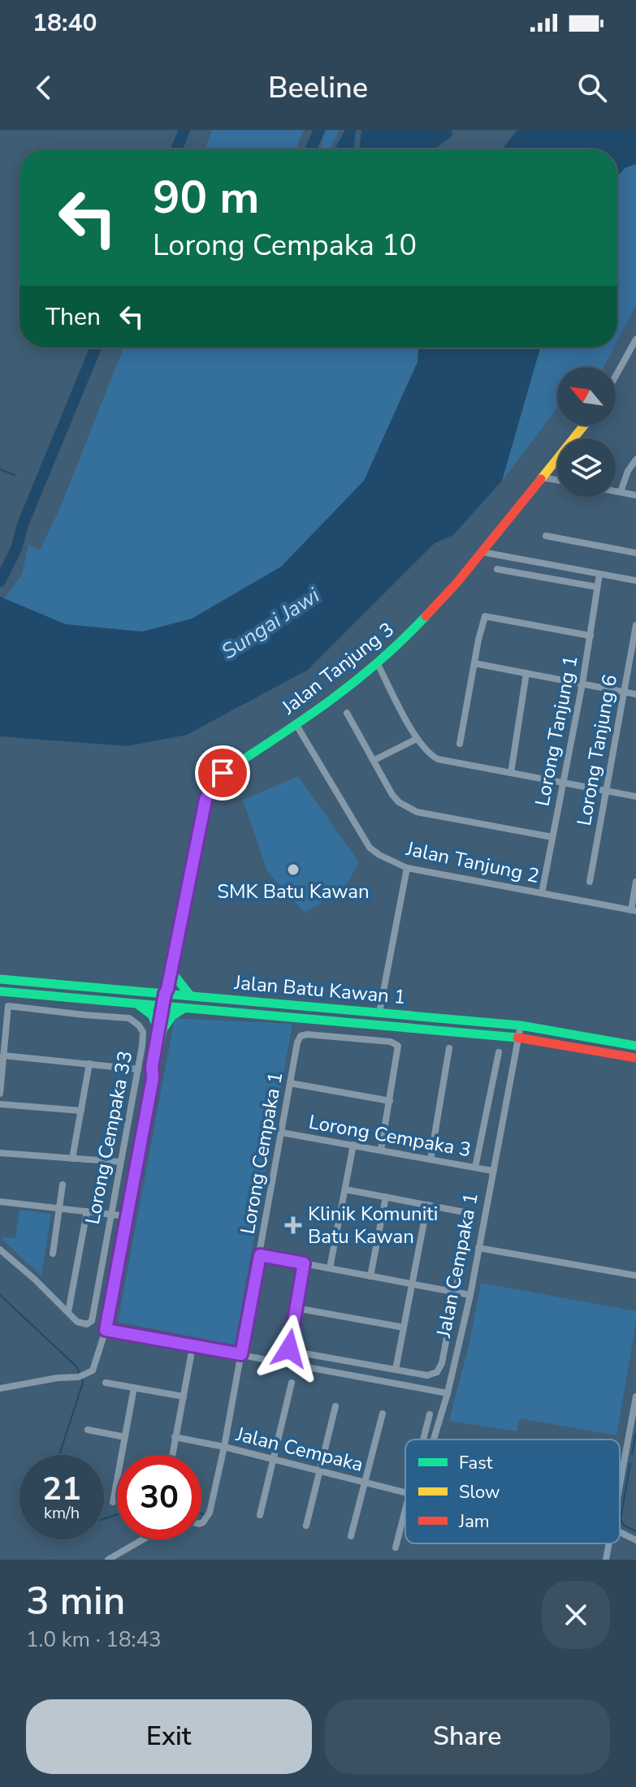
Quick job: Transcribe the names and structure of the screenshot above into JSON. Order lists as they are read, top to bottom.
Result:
{
  "streets": {
    "street": [
      "Jalan Tanjung 3",
      "Lorong Tanjung 1",
      "Lorong Tanjung 6",
      "Jalan Tanjung 2",
      "Jalan Batu Kawan 1",
      "Lorong Cempaka 3",
      "Lorong Cempaka 33",
      "Lorong Cempaka 1",
      "Jalan Cempaka 1",
      "Jalan Cempaka"
    ]
  },
  "crossings": [
    ["Jalan Tanjung 3", "Jalan Tanjung 2"],
    ["Jalan Tanjung 3", "Jalan Batu Kawan 1"],
    ["Lorong Tanjung 1", "Jalan Tanjung 2"],
    ["Jalan Batu Kawan 1", "Jalan Cempaka 1"],
    ["Lorong Cempaka 3", "Lorong Cempaka 1"],
    ["Lorong Cempaka 3", "Jalan Cempaka 1"],
    ["Lorong Cempaka 1", "Jalan Cempaka"]
  ],
  "water": ["Sungai Jawi"],
  "places": {
    "other": ["SMK Batu Kawan"],
    "health": ["Klinik Komuniti Batu Kawan"]
  },
  "legend": ["Fast", "Slow", "Jam"],
  "north": "top left",
  "page": {
    "status": "18:40",
    "header": "Beeline",
    "turn": ["90 m", "Lorong Cempaka 10"],
    "then": "Then",
    "speed": "21 km/h",
    "limit": "30",
    "heading": ["3 min", "1.0 km · 18:43"],
    "buttons": ["Exit", "Share"]
  }
}
